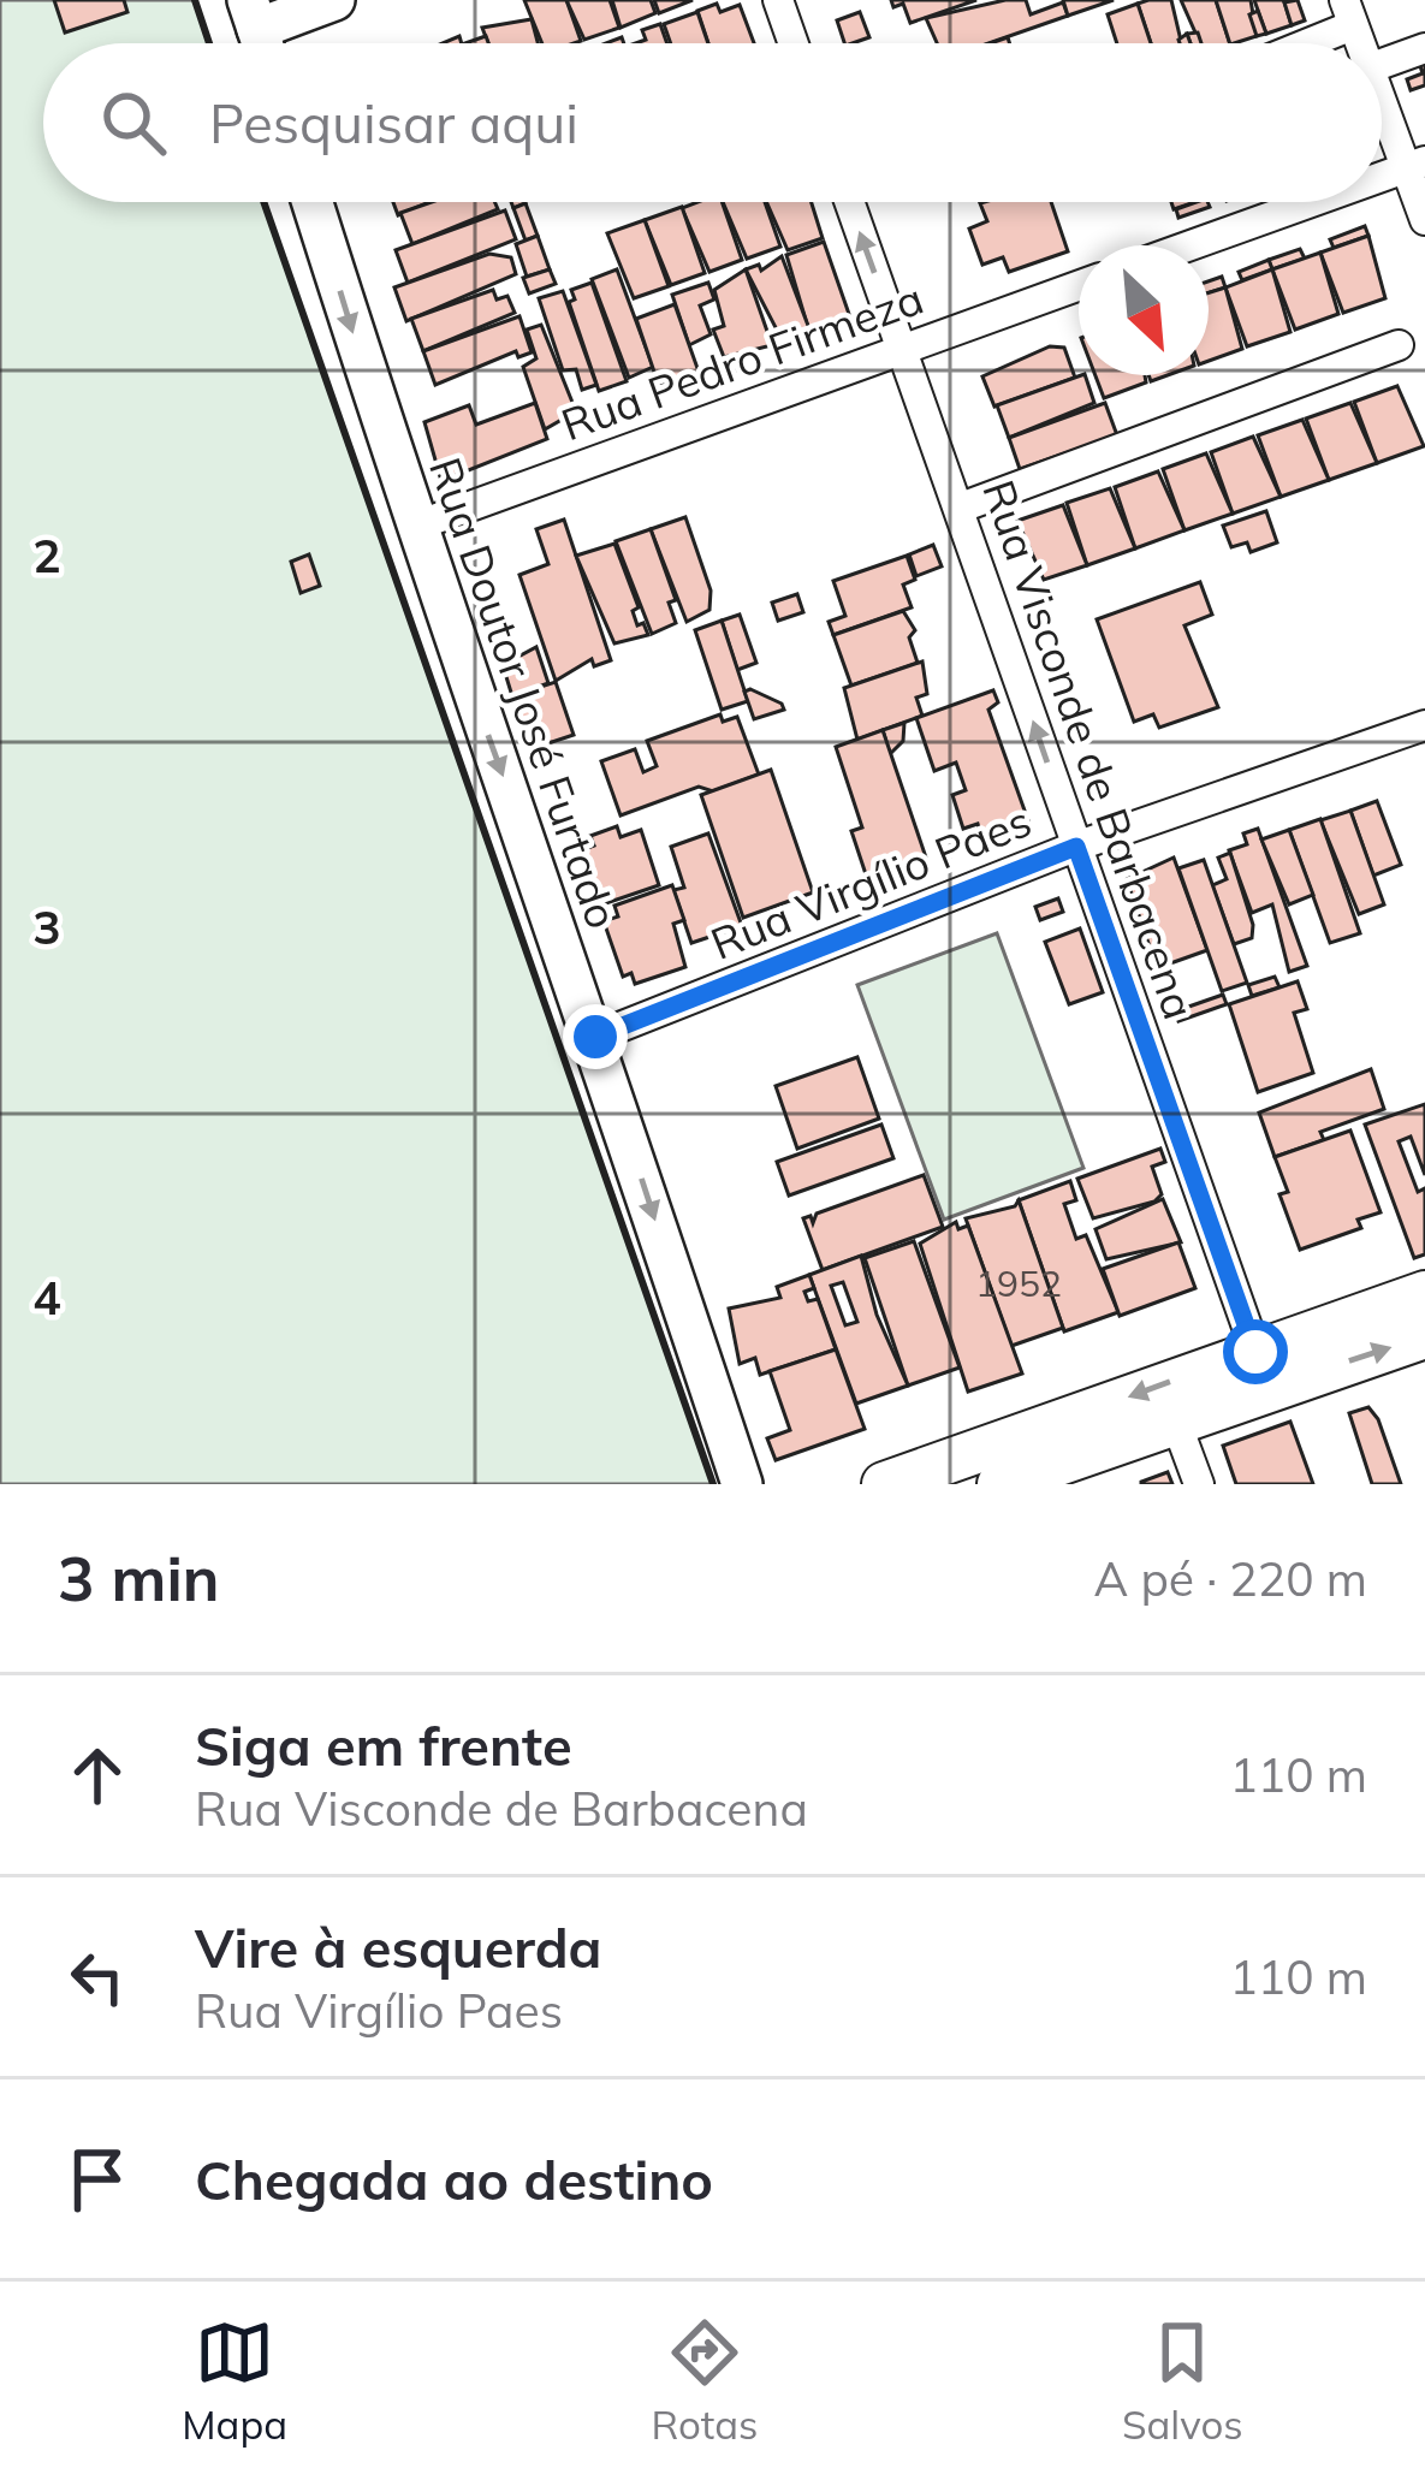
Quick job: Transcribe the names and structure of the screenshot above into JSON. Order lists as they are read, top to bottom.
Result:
{
  "streets": {
    "street": [
      "Rua Pedro Firmeza",
      "Rua Doutor José Furtado",
      "Rua Visconde de Barbacena",
      "Rua Virgílio Paes"
    ]
  },
  "crossings": [
    ["Rua Pedro Firmeza", "Rua Doutor José Furtado"],
    ["Rua Pedro Firmeza", "Rua Visconde de Barbacena"],
    ["Rua Doutor José Furtado", "Rua Virgílio Paes"],
    ["Rua Visconde de Barbacena", "Rua Virgílio Paes"]
  ],
  "one_way": ["Rua Doutor José Furtado", "Rua Visconde de Barbacena"],
  "house_numbers": ["1952"],
  "north": "bottom right",
  "page": {
    "search": "Pesquisar aqui",
    "heading": ["3 min", "A pé · 220 m"],
    "list": [
      ["Siga em frente", "Rua Visconde de Barbacena", "110 m"],
      ["Vire à esquerda", "Rua Virgílio Paes", "110 m"],
      "Chegada ao destino"
    ],
    "nav": ["Mapa", "Rotas", "Salvos"]
  },
  "grid": {
    "rows": ["2", "3", "4"]
  }
}
